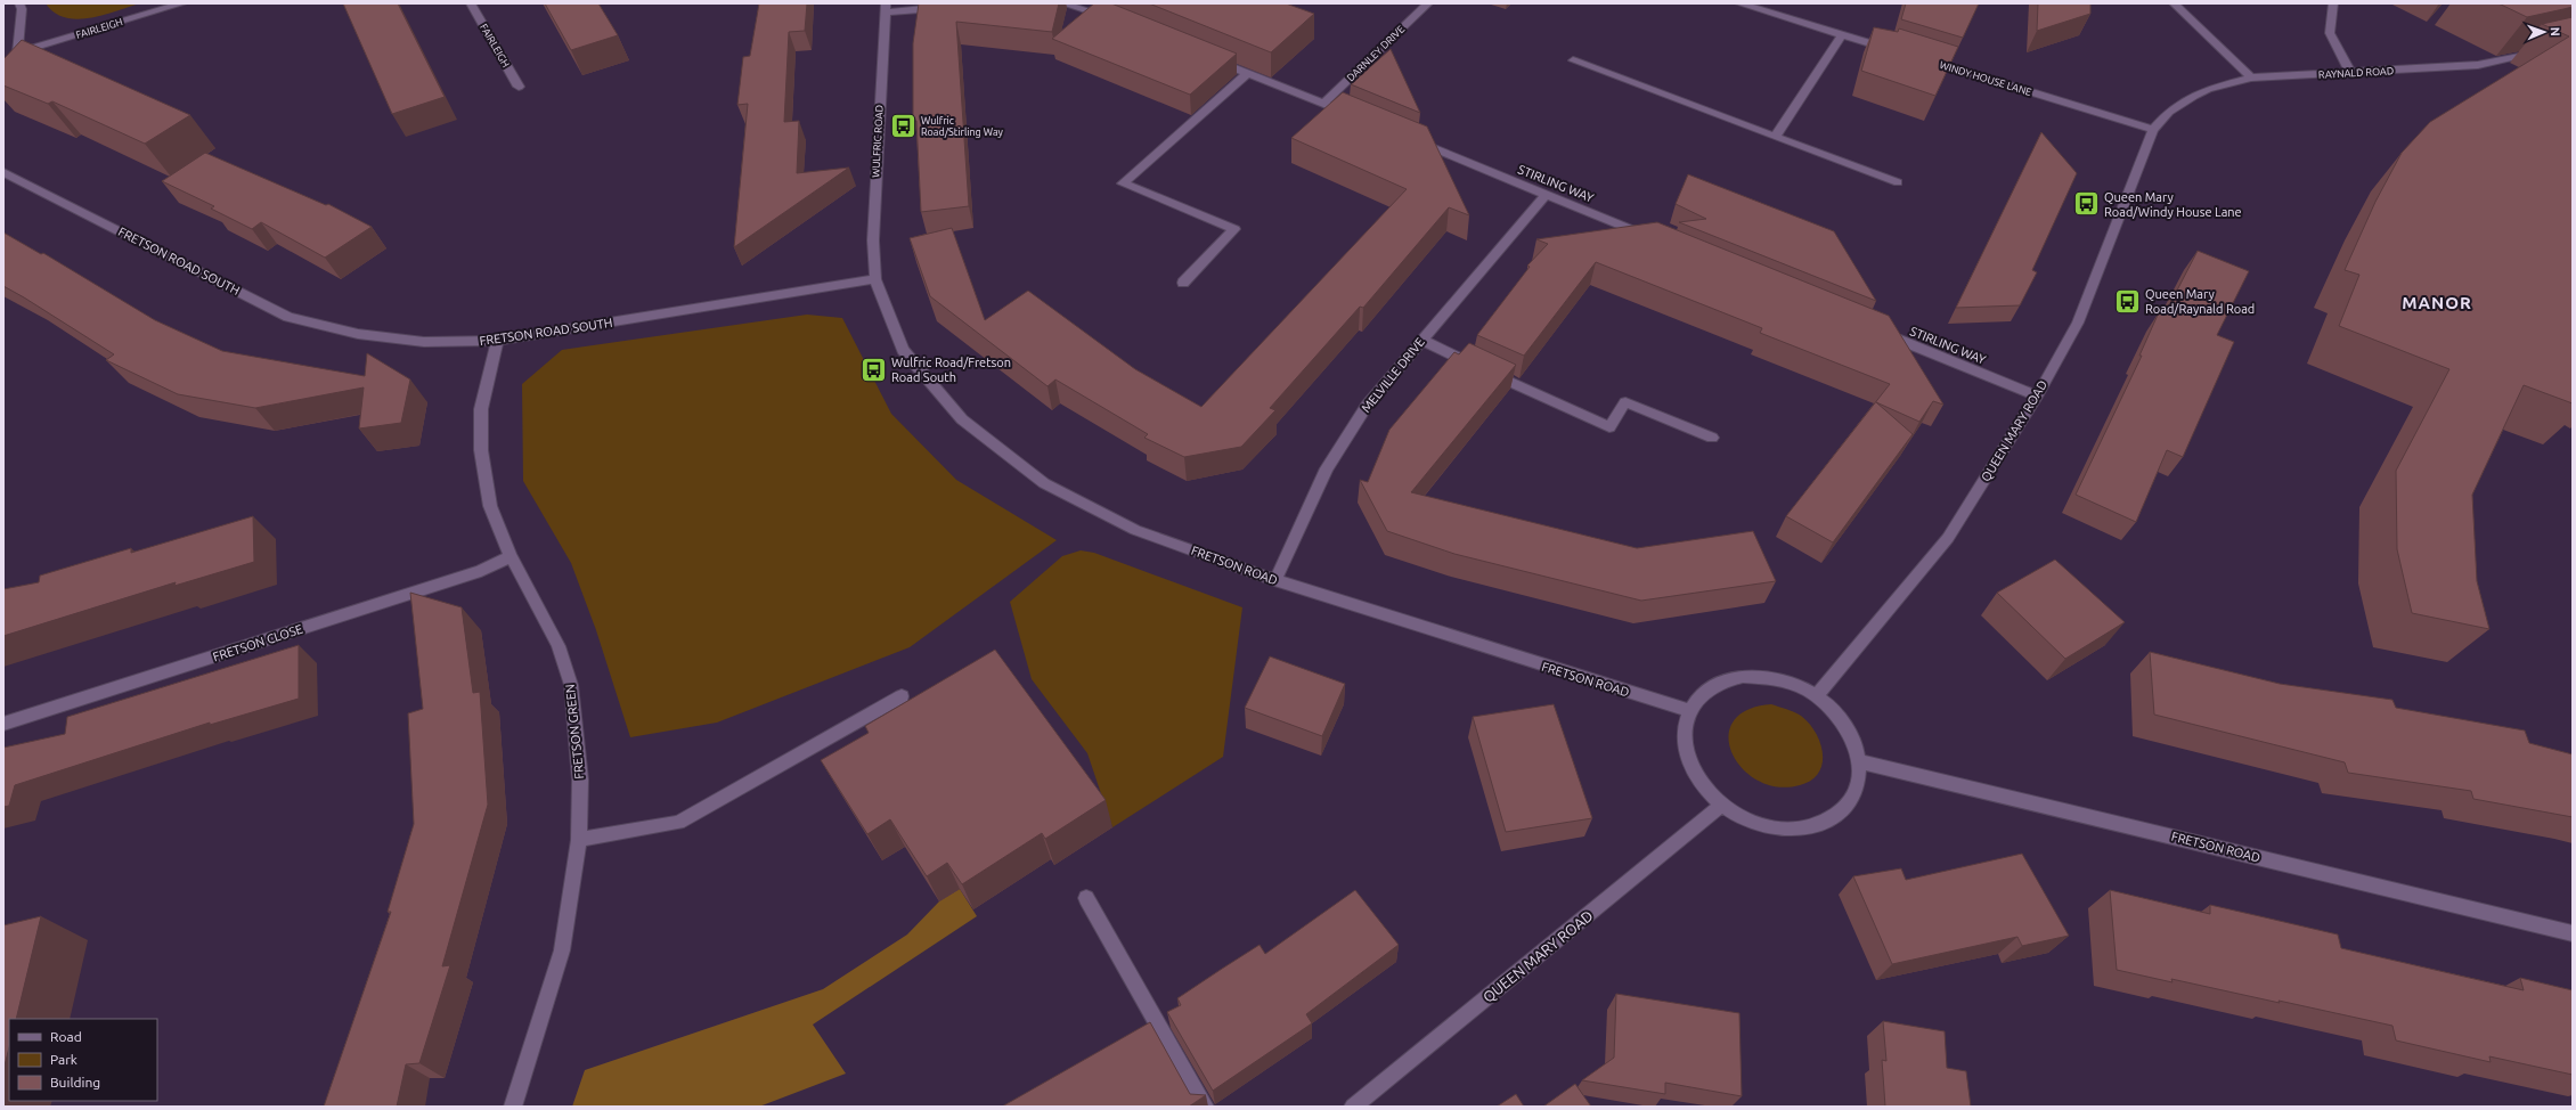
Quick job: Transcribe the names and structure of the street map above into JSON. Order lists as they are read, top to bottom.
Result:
{
  "streets": {
    "street": [
      "FAIRLEIGH",
      "DARNLEY DRIVE",
      "RAYNALD ROAD",
      "WINDY HOUSE LANE",
      "WULFRIC ROAD",
      "STIRLING WAY",
      "FRETSON ROAD SOUTH",
      "MELVILLE DRIVE",
      "QUEEN MARY ROAD",
      "FRETSON ROAD",
      "FRETSON CLOSE",
      "FRETSON GREEN"
    ]
  },
  "crossings": [
    ["RAYNALD ROAD", "WINDY HOUSE LANE"],
    ["RAYNALD ROAD", "QUEEN MARY ROAD"],
    ["WINDY HOUSE LANE", "QUEEN MARY ROAD"],
    ["WULFRIC ROAD", "FRETSON ROAD SOUTH"],
    ["WULFRIC ROAD", "FRETSON ROAD"],
    ["STIRLING WAY", "MELVILLE DRIVE"],
    ["STIRLING WAY", "QUEEN MARY ROAD"],
    ["FRETSON ROAD SOUTH", "FRETSON ROAD"],
    ["FRETSON ROAD SOUTH", "FRETSON GREEN"],
    ["MELVILLE DRIVE", "FRETSON ROAD"],
    ["FRETSON CLOSE", "FRETSON GREEN"]
  ],
  "districts": ["MANOR"],
  "places": {
    "bus stop": [
      "Wulfric Road/Stirling Way",
      "Queen Mary Road/Windy House Lane",
      "Queen Mary Road/Raynald Road",
      "Wulfric Road/Fretson Road South"
    ]
  },
  "legend": ["Road", "Park", "Building"],
  "north": "right"
}
